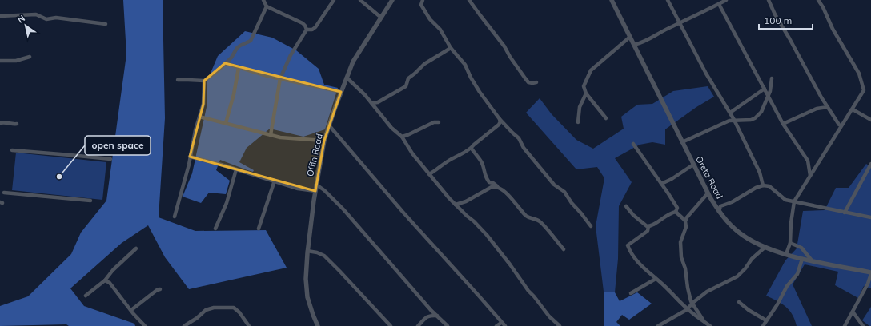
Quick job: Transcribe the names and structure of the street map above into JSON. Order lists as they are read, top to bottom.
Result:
{
  "streets": {
    "street": ["Offin Road", "Oreta Road"]
  },
  "places": ["open space"],
  "scale_bar": "100 m",
  "north": "top left"
}
